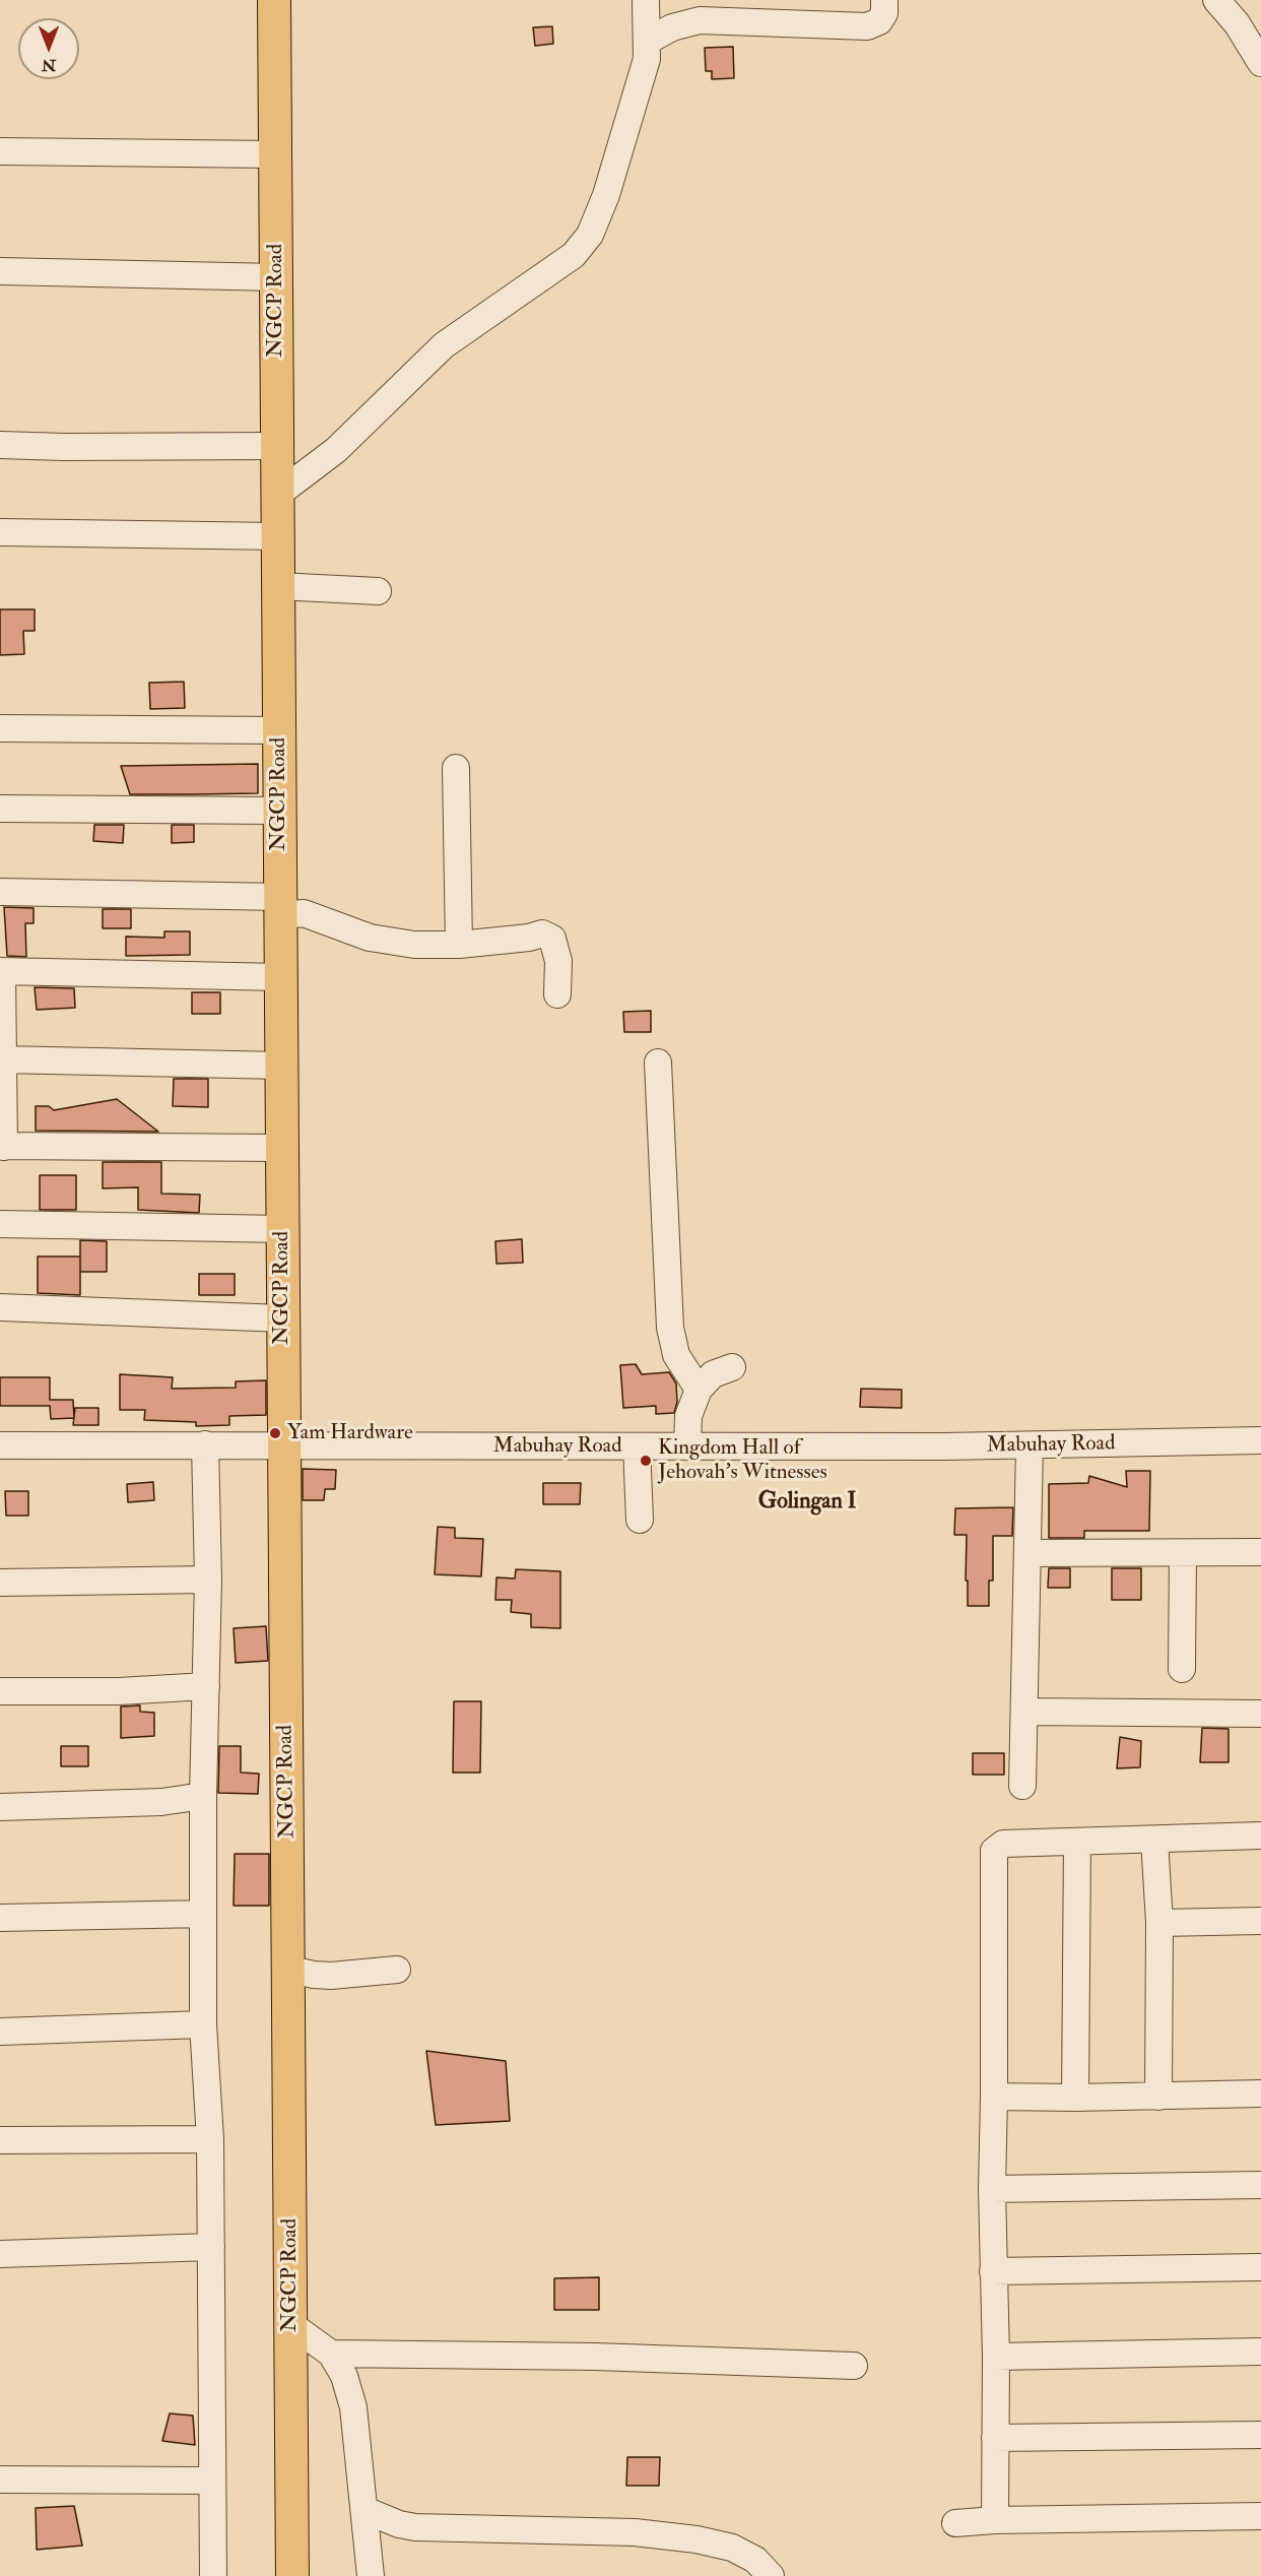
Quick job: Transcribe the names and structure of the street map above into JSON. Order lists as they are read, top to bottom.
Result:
{
  "streets": {
    "main road": ["NGCP Road"],
    "street": ["Mabuhay Road"]
  },
  "crossings": [
    ["NGCP Road", "Mabuhay Road"]
  ],
  "districts": ["Golingan I"],
  "places": ["Yam Hardware", "Kingdom Hall of Jehovah's Witnesses"],
  "north": "bottom"
}
